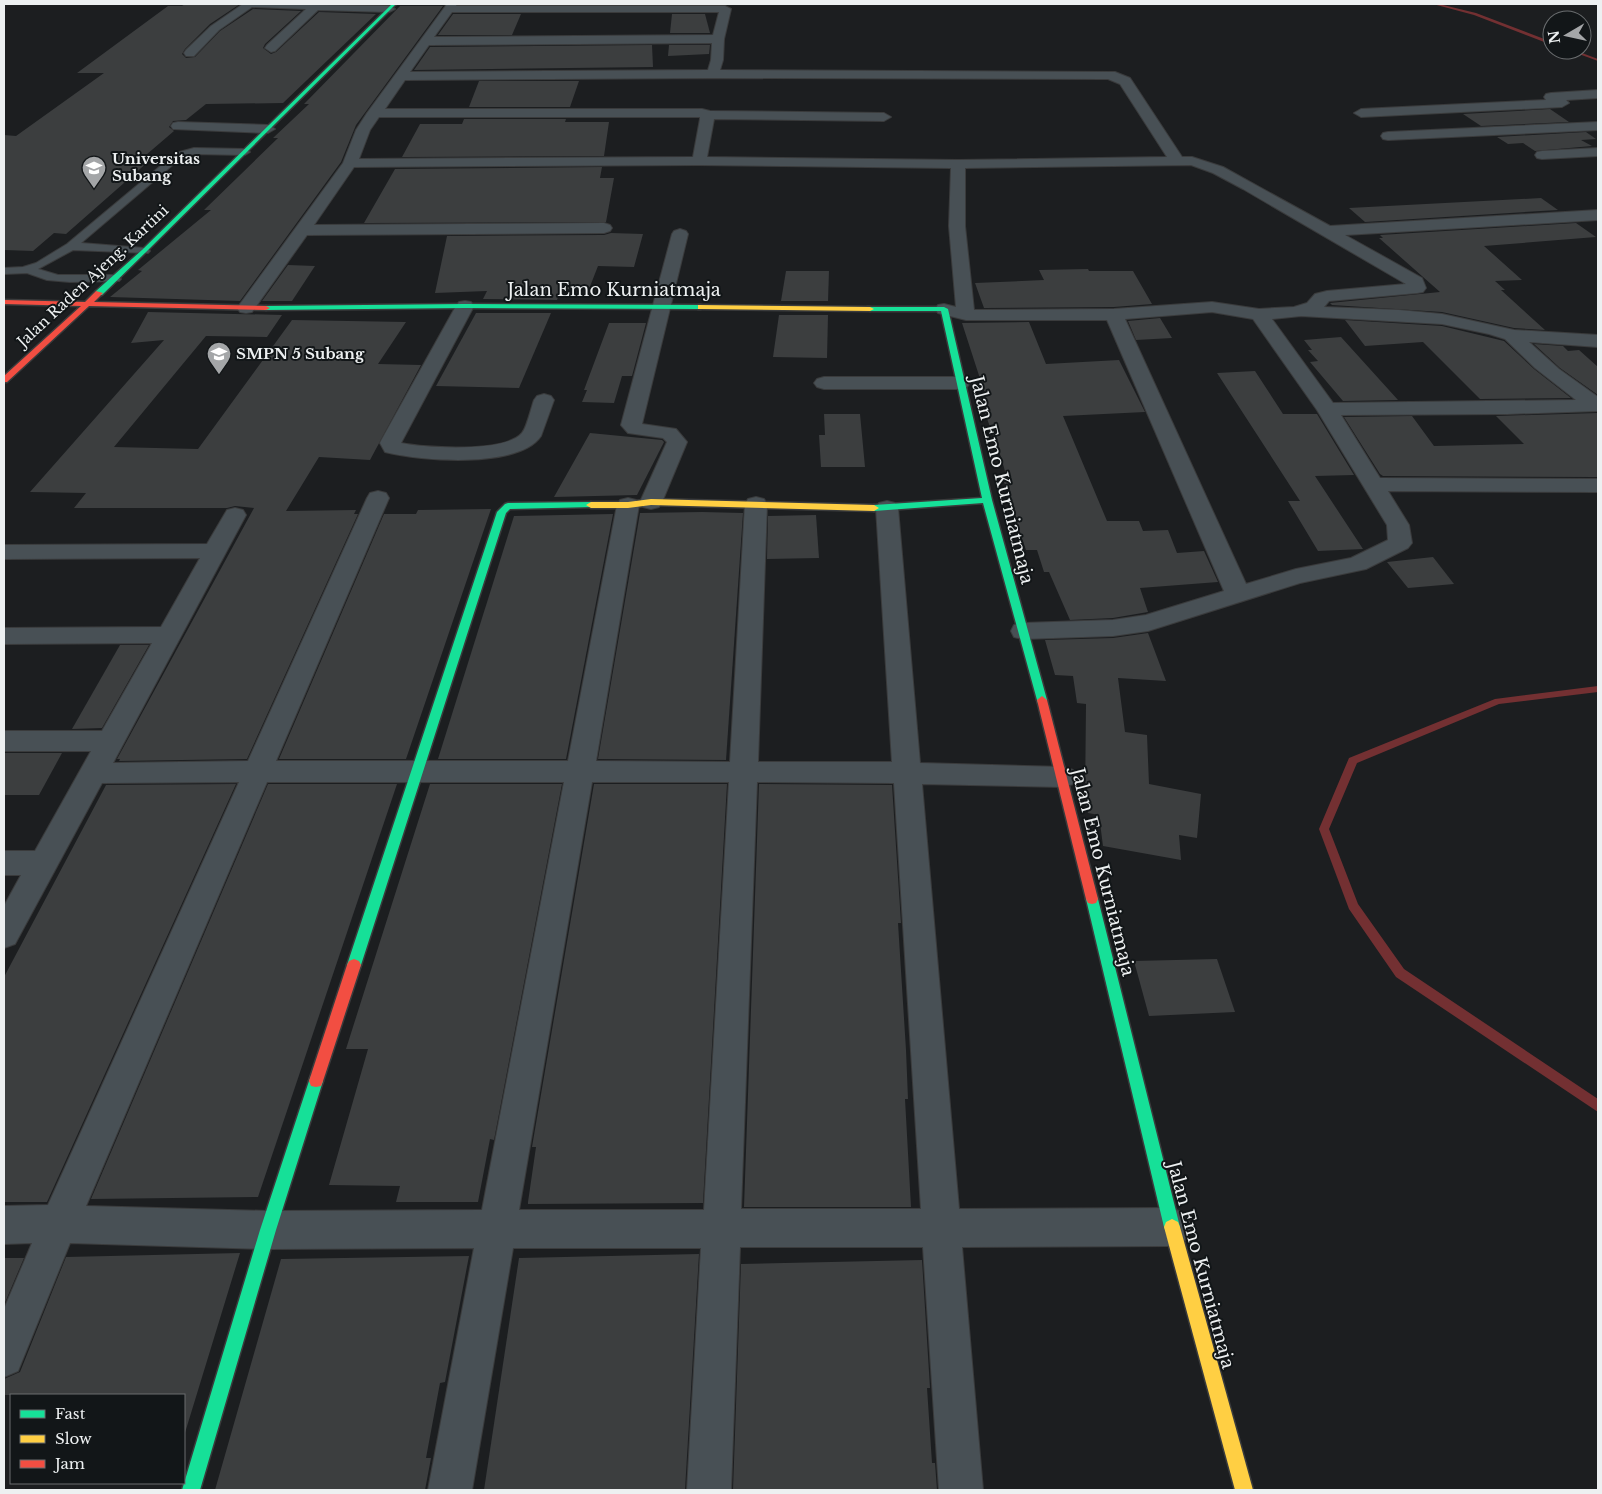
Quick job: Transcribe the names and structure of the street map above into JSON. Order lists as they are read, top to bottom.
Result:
{
  "streets": {
    "street": ["Jalan Raden Ajeng. Kartini", "Jalan Emo Kurniatmaja"]
  },
  "crossings": [
    ["Jalan Raden Ajeng. Kartini", "Jalan Emo Kurniatmaja"]
  ],
  "places": {
    "school or university": ["Universitas Subang", "SMPN 5 Subang"]
  },
  "legend": ["Fast", "Slow", "Jam"],
  "north": "left"
}
